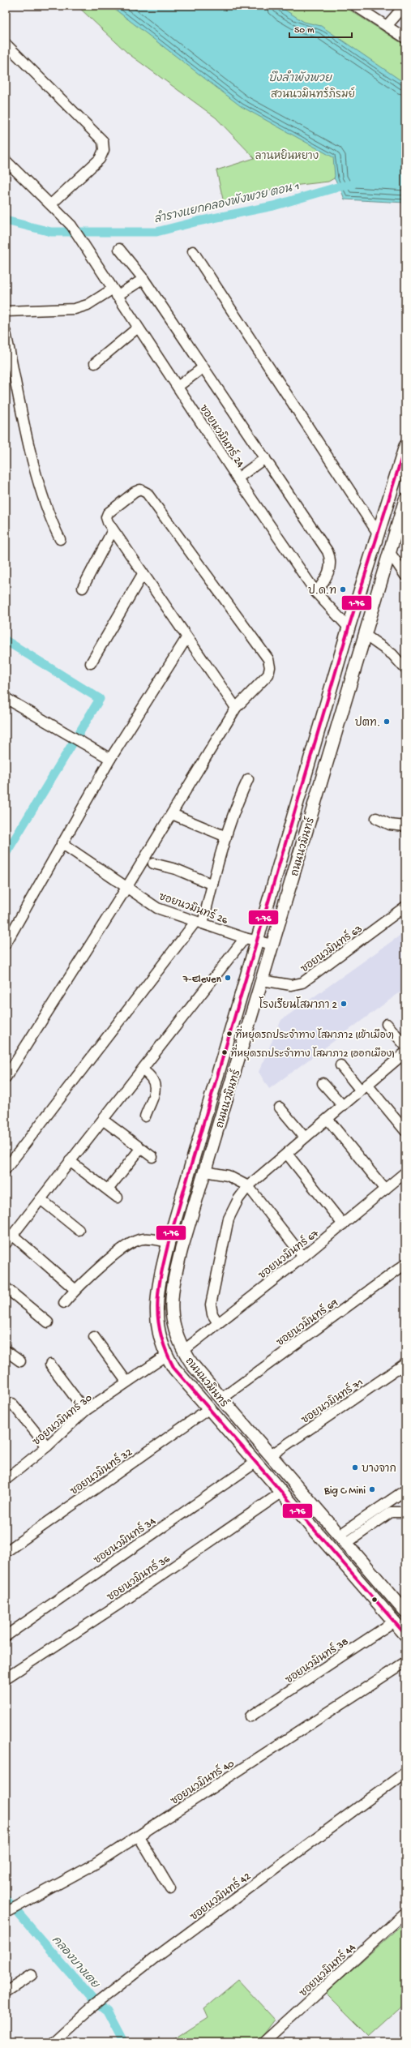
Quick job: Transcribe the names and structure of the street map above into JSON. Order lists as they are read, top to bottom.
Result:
{
  "streets": {
    "main road": ["ถนนนวมินทร์"],
    "street": [
      "ซอยนวมินทร์ 24",
      "ซอยนวมินทร์ 26",
      "ซอยนวมินทร์ 63",
      "ซอยนวมินทร์ 67",
      "ซอยนวมินทร์ 69",
      "ซอยนวมินทร์ 71",
      "ซอยนวมินทร์ 30",
      "ซอยนวมินทร์ 32",
      "ซอยนวมินทร์ 34",
      "ซอยนวมินทร์ 36",
      "ซอยนวมินทร์ 38",
      "ซอยนวมินทร์ 40",
      "ซอยนวมินทร์ 42",
      "ซอยนวมินทร์ 44"
    ]
  },
  "crossings": [
    ["ซอยนวมินทร์ 24", "ถนนนวมินทร์"],
    ["ถนนนวมินทร์", "ซอยนวมินทร์ 26"],
    ["ถนนนวมินทร์", "ซอยนวมินทร์ 63"],
    ["ถนนนวมินทร์", "ซอยนวมินทร์ 67"],
    ["ถนนนวมินทร์", "ซอยนวมินทร์ 69"],
    ["ถนนนวมินทร์", "ซอยนวมินทร์ 71"],
    ["ถนนนวมินทร์", "ซอยนวมินทร์ 30"],
    ["ถนนนวมินทร์", "ซอยนวมินทร์ 32"],
    ["ถนนนวมินทร์", "ซอยนวมินทร์ 34"],
    ["ถนนนวมินทร์", "ซอยนวมินทร์ 36"],
    ["ถนนนวมินทร์", "ซอยนวมินทร์ 38"]
  ],
  "water": ["บึงลำพังพวย", "ลำรางแยกคลองพังพวย ตอน 1", "คลองบางเตย"],
  "parks": ["สวนนวมินทร์ภิรมย์", "ลานหยินหยาง"],
  "places": [
    "ป.ด.ท",
    "ปตท.",
    "7-Eleven",
    "โรงเรียนโสมาภา 2",
    "ที่หยุดรถประจำทาง โสมาภา2 (เข้าเมือง)",
    "ที่หยุดรถประจำทาง โสมาภา2 (ออกเมือง)",
    "บางจาก",
    "Big C Mini"
  ],
  "lines": ["transit line 1-76"],
  "scale_bar": "50 m"
}
